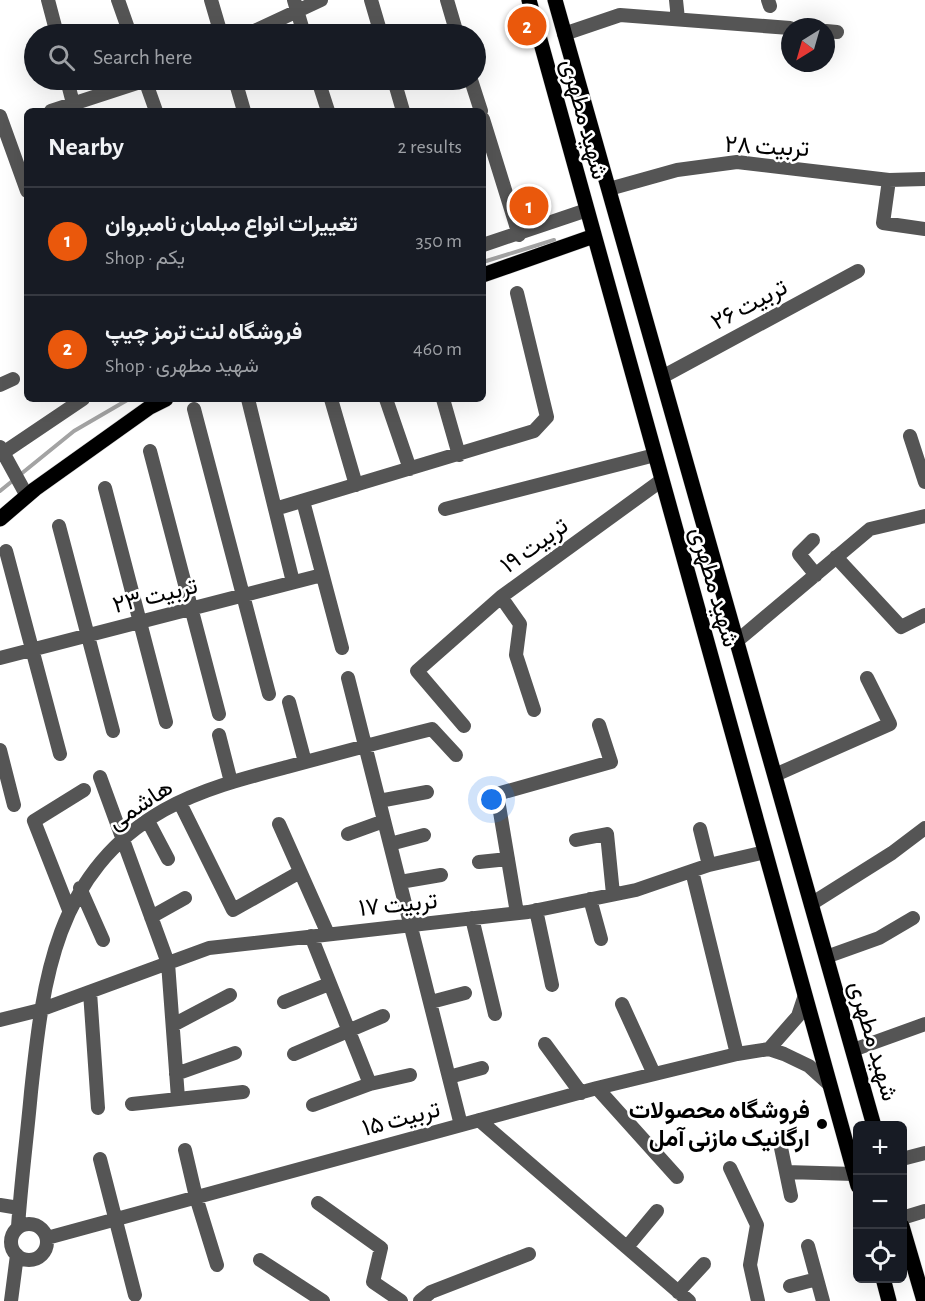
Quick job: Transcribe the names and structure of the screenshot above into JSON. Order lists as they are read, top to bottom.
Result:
{
  "streets": {
    "main road": ["شهید مطهری"],
    "street": [
      "تربیت ۲۸",
      "تربیت ۲۶",
      "تربیت ۱۹",
      "تربیت ۲۳",
      "هاشمی",
      "تربیت ۱۷",
      "تربیت ۱۵"
    ]
  },
  "crossings": [
    ["شهید مطهری", "تربیت ۲۸"],
    ["شهید مطهری", "تربیت ۲۶"],
    ["شهید مطهری", "تربیت ۱۹"],
    ["شهید مطهری", "تربیت ۱۷"],
    ["هاشمی", "تربیت ۱۷"],
    ["هاشمی", "تربیت ۱۵"]
  ],
  "places": ["فروشگاه محصولات ارگانیک مازنی آمل"],
  "north": "bottom left",
  "page": {
    "pins": ["2", "1"],
    "search": "Search here",
    "heading": ["Nearby", "2 results"],
    "list": [
      {
        "mark": "1",
        "name": "تغییرات انواع مبلمان نامبروان",
        "note": "Shop · یکم",
        "value": "350 m"
      },
      {
        "mark": "2",
        "name": "فروشگاه لنت ترمز چیپ",
        "note": "Shop · شهید مطهری",
        "value": "460 m"
      }
    ],
    "map_buttons": ["+", "−"]
  }
}
